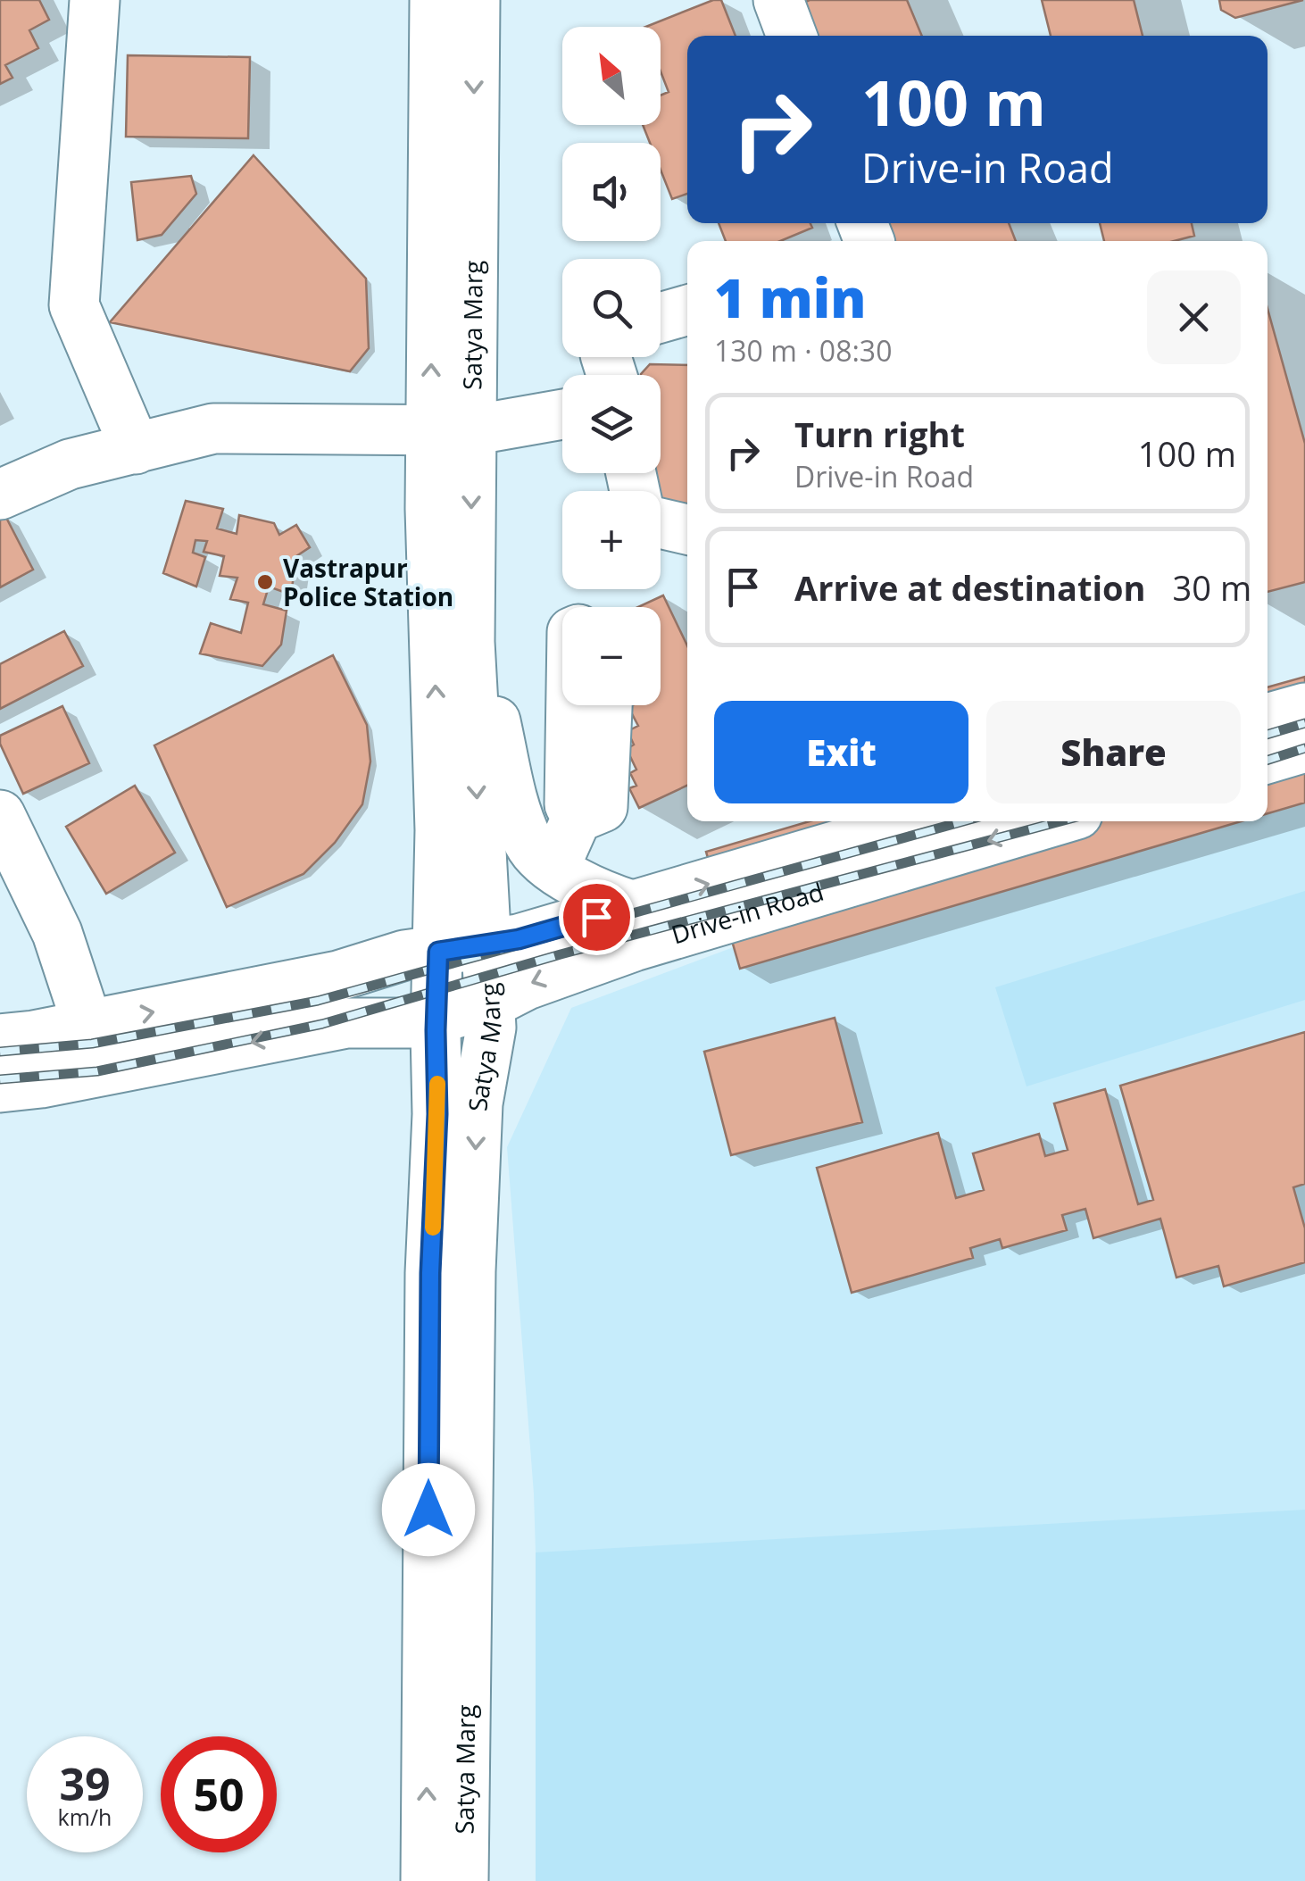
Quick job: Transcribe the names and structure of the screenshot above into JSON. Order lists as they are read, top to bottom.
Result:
{
  "streets": {
    "main road": ["Satya Marg", "Drive-in Road"]
  },
  "crossings": [
    ["Satya Marg", "Drive-in Road"]
  ],
  "places": ["Vastrapur Police Station"],
  "north": "top left",
  "page": {
    "map_buttons": ["+", "−"],
    "turn": ["100 m", "Drive-in Road"],
    "heading": ["1 min", "130 m · 08:30"],
    "list": [
      {
        "name": "Turn right",
        "note": "Drive-in Road",
        "value": "100 m"
      },
      {
        "name": "Arrive at destination",
        "value": "30 m"
      }
    ],
    "buttons": ["Exit", "Share"],
    "speed": "39 km/h",
    "limit": "50"
  }
}
